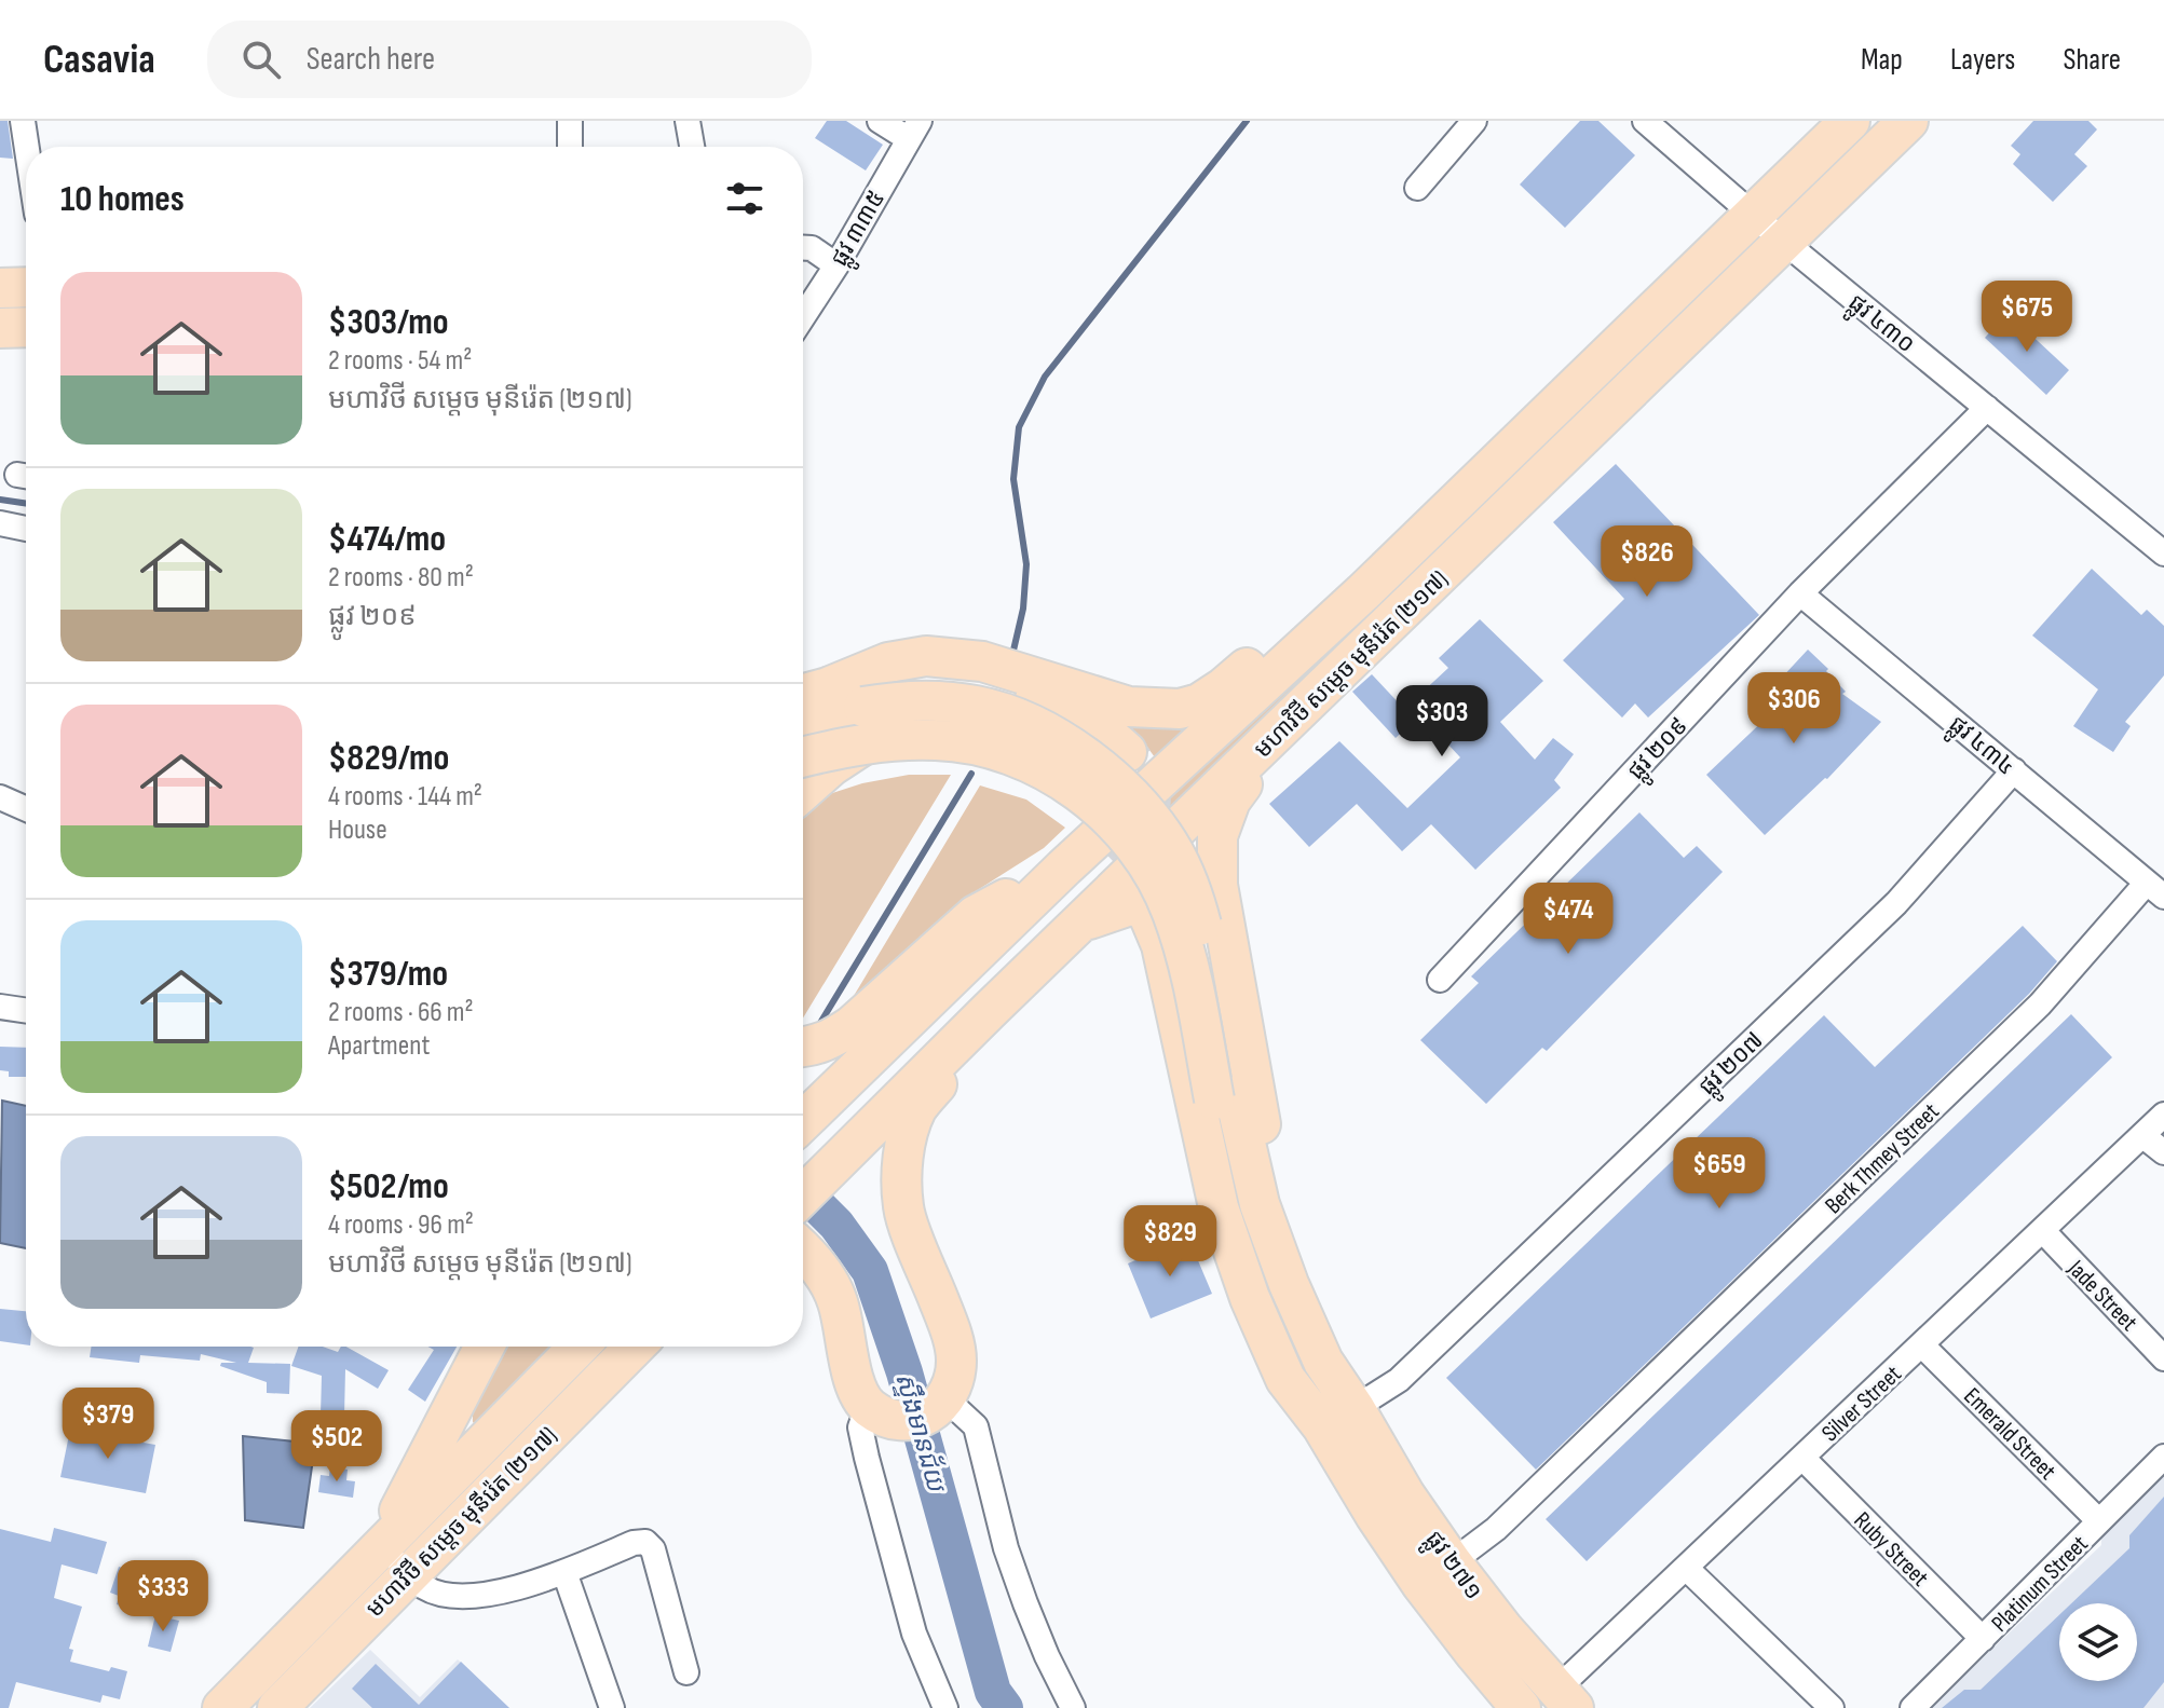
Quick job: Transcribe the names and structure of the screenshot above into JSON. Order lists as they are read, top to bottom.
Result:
{
  "streets": {
    "main road": ["មហាវិថី សម្តេច មុនីរ៉េត (២១៧)", "ផ្លូវ ២៧១"],
    "street": [
      "ផ្លូវ ៣៣៥",
      "ផ្លូវ ៤៣០",
      "ផ្លូវ ៤៣៤",
      "ផ្លូវ ២០៩",
      "ផ្លូវ ២០៧",
      "Berk Thmey Street",
      "Jade Street",
      "Silver Street",
      "Emerald Street",
      "Ruby Street",
      "Platinum Street"
    ]
  },
  "crossings": [
    ["ផ្លូវ ៤៣០", "មហាវិថី សម្តេច មុនីរ៉េត (២១៧)"],
    ["ផ្លូវ ៤៣០", "ផ្លូវ ២០៩"],
    ["ផ្លូវ ៤៣៤", "ផ្លូវ ២០៩"],
    ["ផ្លូវ ៤៣៤", "ផ្លូវ ២០៧"],
    ["ផ្លូវ ៤៣៤", "Berk Thmey Street"],
    ["ផ្លូវ ២០៧", "ផ្លូវ ២៧១"],
    ["Berk Thmey Street", "ផ្លូវ ២៧១"],
    ["Jade Street", "Silver Street"],
    ["Silver Street", "Emerald Street"],
    ["Silver Street", "Ruby Street"],
    ["Silver Street", "ផ្លូវ ២៧១"],
    ["Emerald Street", "Platinum Street"],
    ["Ruby Street", "Platinum Street"]
  ],
  "water": ["ស្ទឹងមានជ័យ"],
  "page": {
    "header": "Casavia",
    "search": "Search here",
    "nav": ["Map", "Layers", "Share"],
    "heading": "10 homes",
    "list": [
      {
        "name": "$303/mo",
        "note": "2 rooms · 54 m² · មហាវិថី សម្តេច មុនីរ៉េត (២១៧)"
      },
      {
        "name": "$474/mo",
        "note": "2 rooms · 80 m² · ផ្លូវ ២០៩"
      },
      {
        "name": "$829/mo",
        "note": "4 rooms · 144 m² · House"
      },
      {
        "name": "$379/mo",
        "note": "2 rooms · 66 m² · Apartment"
      },
      {
        "name": "$502/mo",
        "note": "4 rooms · 96 m² · មហាវិថី សម្តេច មុនីរ៉េត (២១៧)"
      }
    ],
    "price": [
      "$675",
      "$826",
      "$306",
      "$303",
      "$474",
      "$659",
      "$829",
      "$379",
      "$502",
      "$333"
    ]
  }
}
